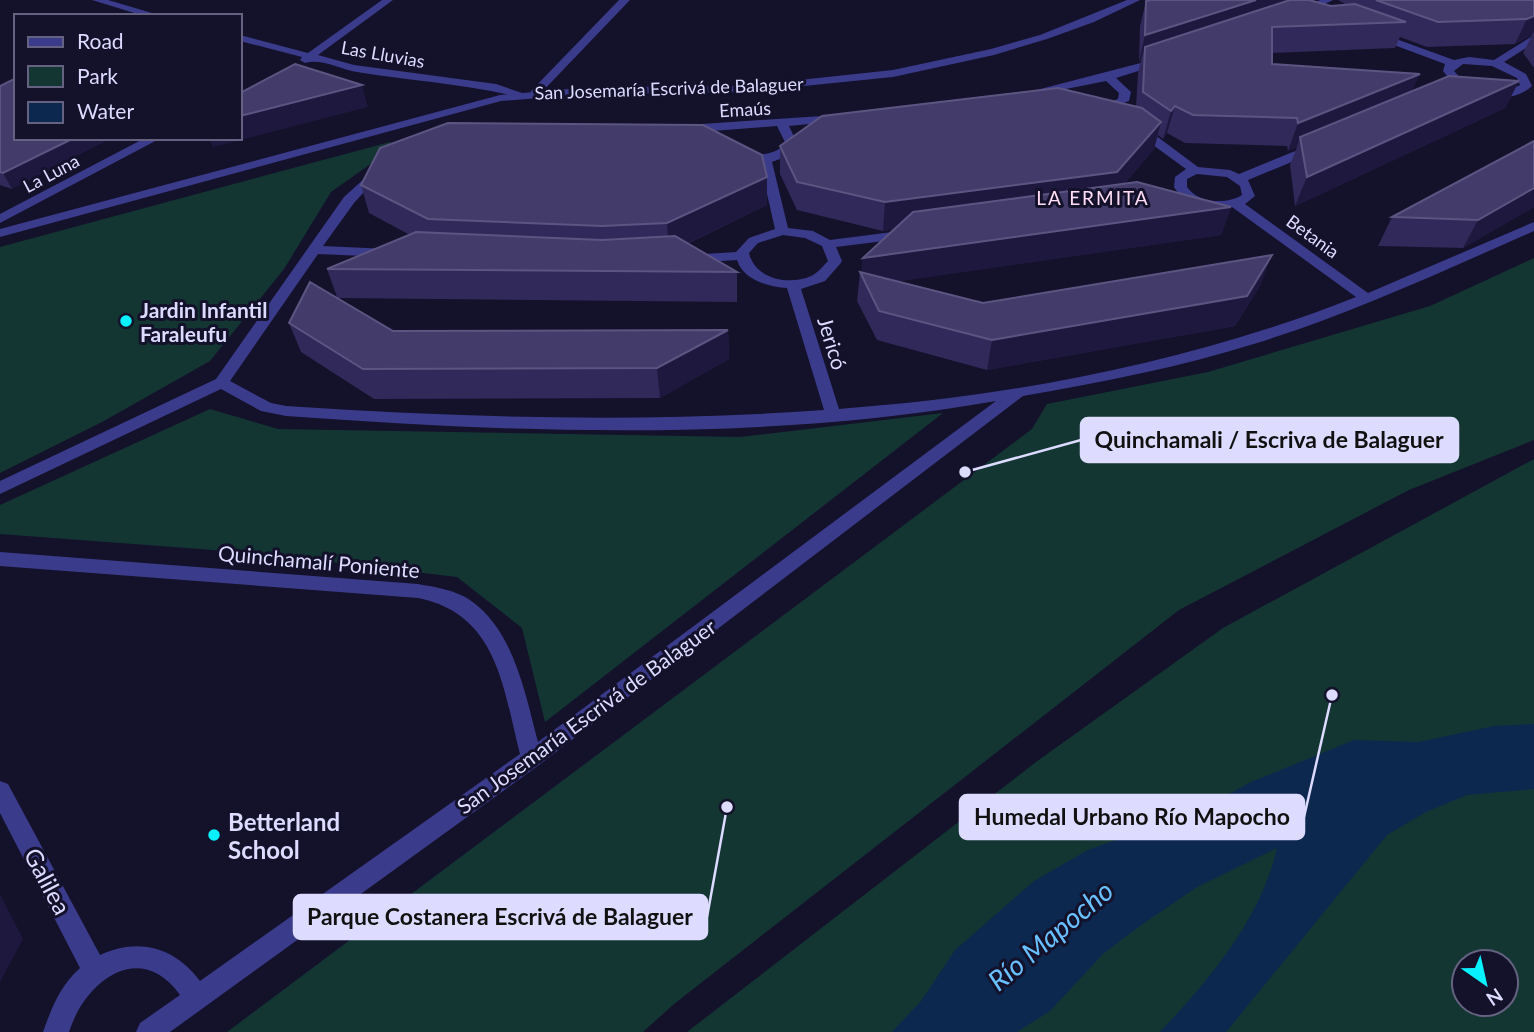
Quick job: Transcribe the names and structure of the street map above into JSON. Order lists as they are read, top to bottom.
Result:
{
  "streets": {
    "street": [
      "Las Lluvias",
      "San Josemaría Escrivá de Balaguer",
      "Emaús",
      "La Luna",
      "Betania",
      "Jericó",
      "Quinchamalí Poniente",
      "Galilea"
    ]
  },
  "crossings": [
    ["Las Lluvias", "San Josemaría Escrivá de Balaguer"],
    ["San Josemaría Escrivá de Balaguer", "Betania"],
    ["San Josemaría Escrivá de Balaguer", "Jericó"],
    ["San Josemaría Escrivá de Balaguer", "Quinchamalí Poniente"]
  ],
  "districts": ["LA ERMITA"],
  "water": ["Río Mapocho"],
  "places": [
    "Jardin Infantil Faraleufu",
    "Quinchamali / Escriva de Balaguer",
    "Humedal Urbano Río Mapocho",
    "Parque Costanera Escrivá de Balaguer",
    "Betterland School"
  ],
  "legend": ["Road", "Park", "Water"],
  "north": "bottom right"
}
